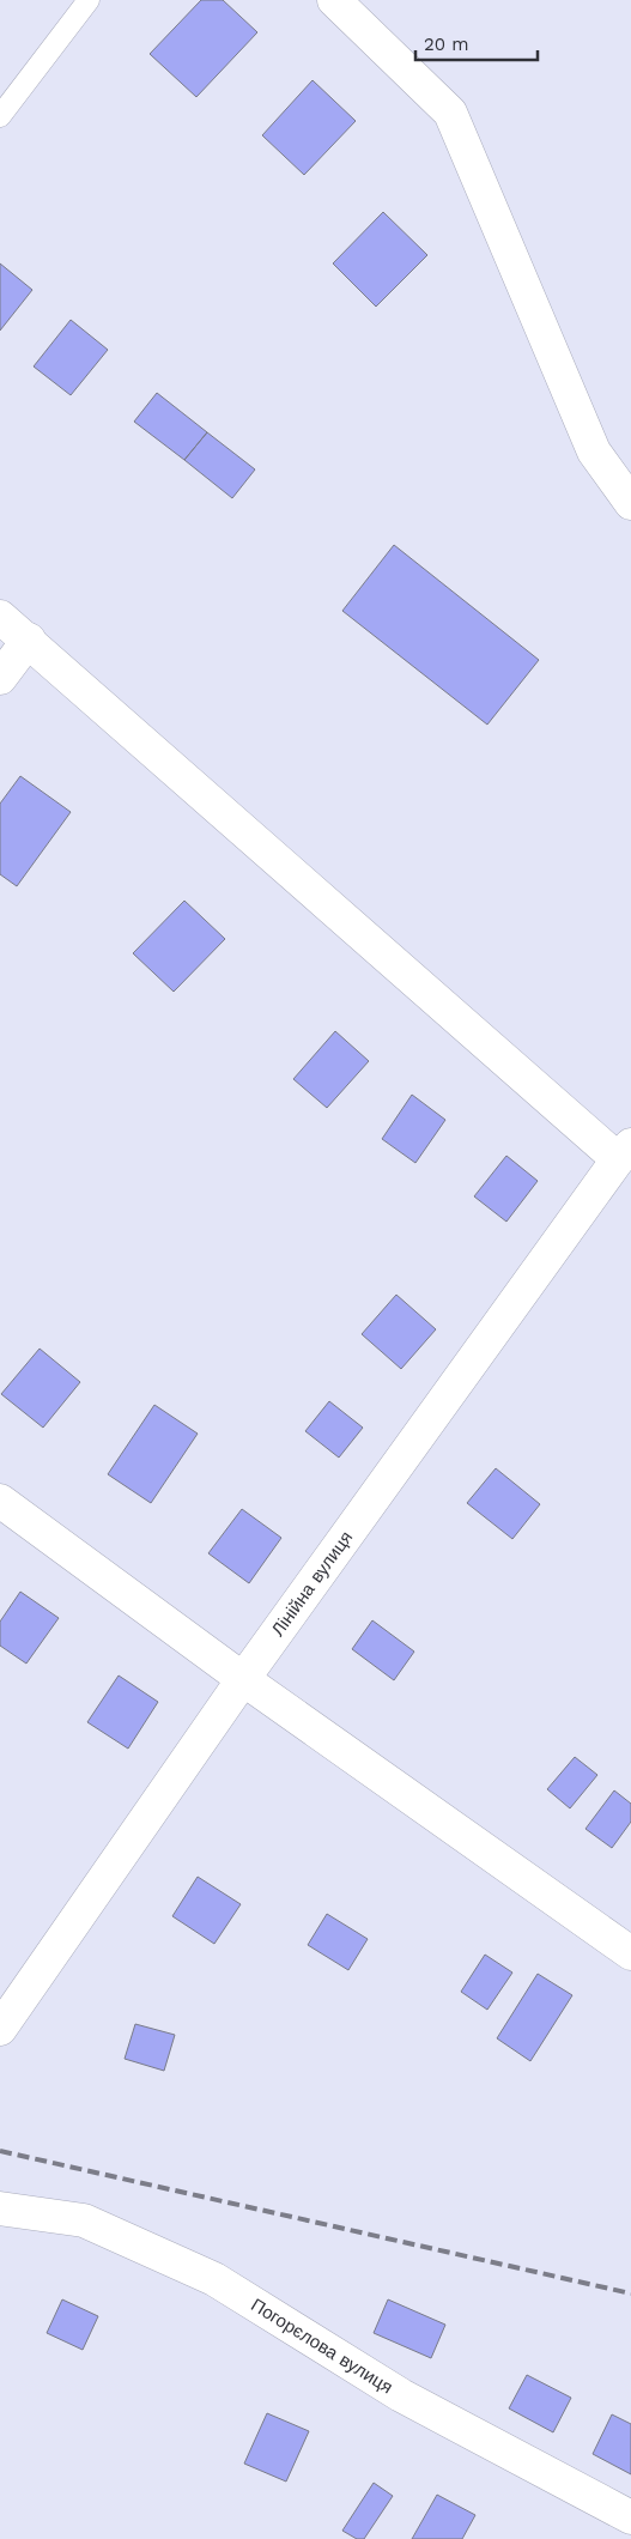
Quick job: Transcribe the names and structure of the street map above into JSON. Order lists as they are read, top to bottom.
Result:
{
  "streets": {
    "street": ["Лінійна вулиця", "Погорєлова вулиця"]
  },
  "scale_bar": "20 m"
}
